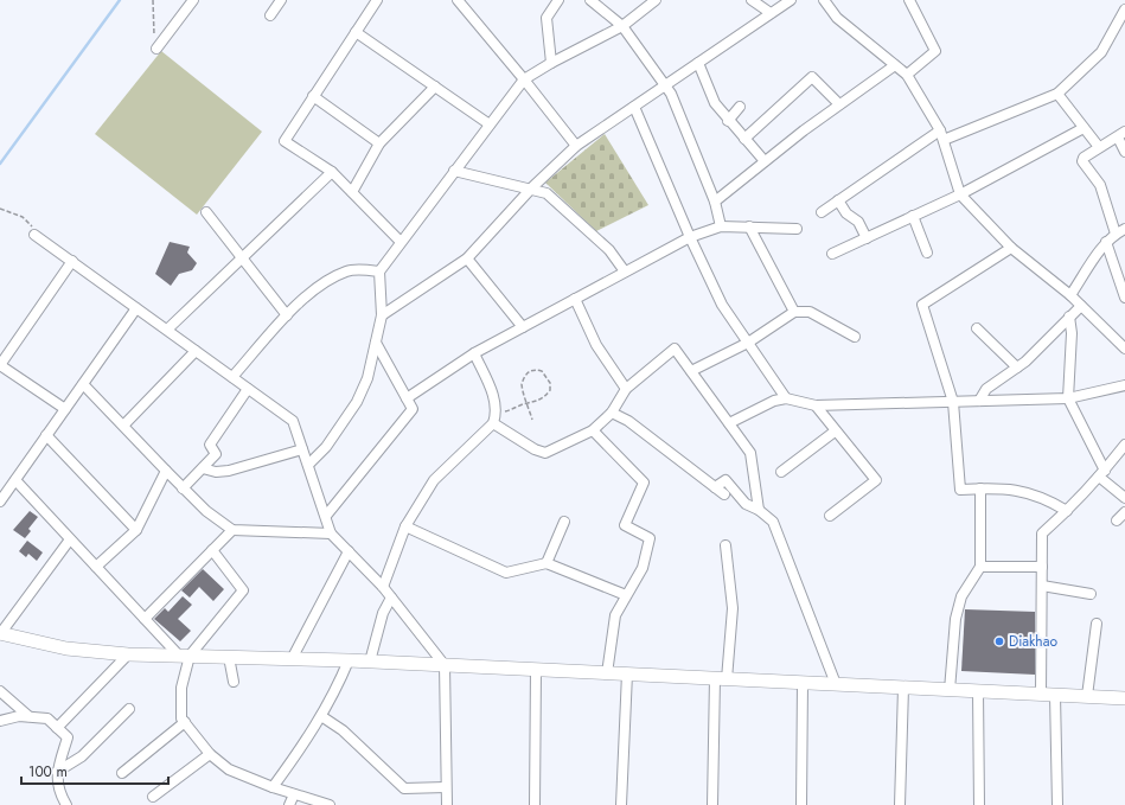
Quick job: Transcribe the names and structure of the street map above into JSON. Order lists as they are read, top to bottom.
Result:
{
  "places": ["Diakhao"],
  "scale_bar": "100 m"
}
